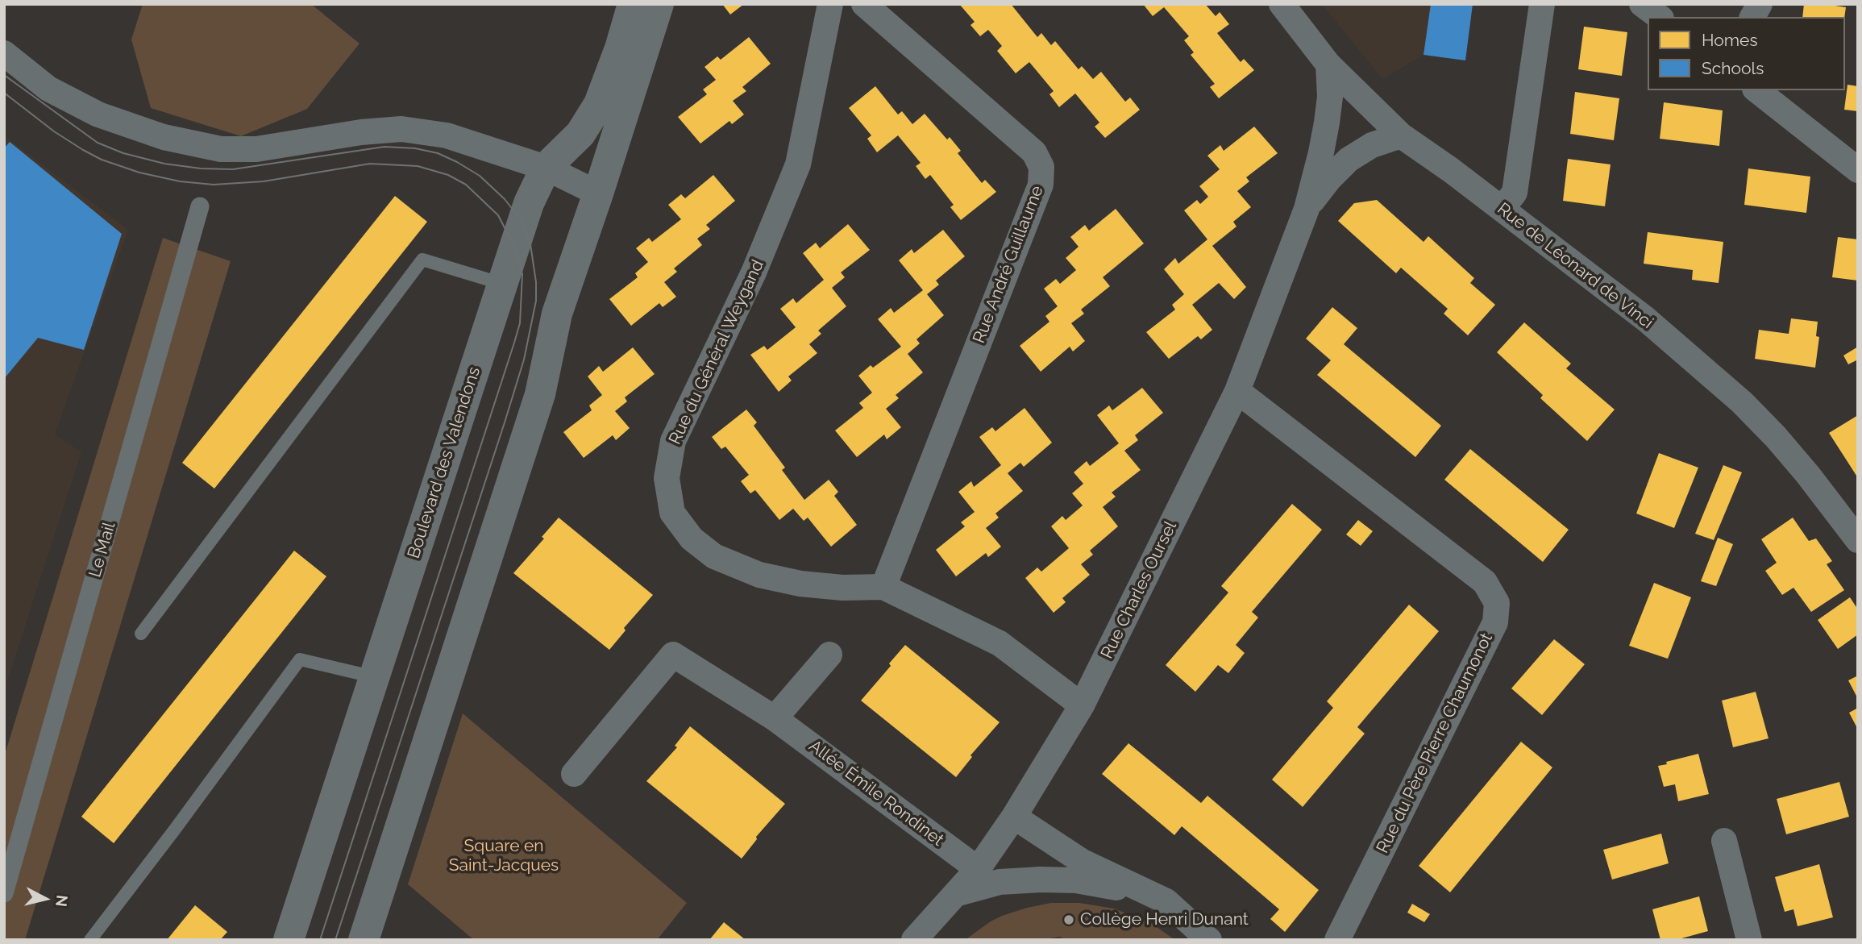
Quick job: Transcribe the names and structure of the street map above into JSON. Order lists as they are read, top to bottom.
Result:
{
  "streets": {
    "street": [
      "Rue André Guillaume",
      "Rue de Léonard de Vinci",
      "Rue du Général Weygand",
      "Boulevard des Valendons",
      "Le Mail",
      "Rue Charles Oursel",
      "Rue du Père Pierre Chaumonot",
      "Allée Émile Rondinet"
    ]
  },
  "crossings": [
    ["Rue André Guillaume", "Rue du Général Weygand"],
    ["Rue de Léonard de Vinci", "Rue Charles Oursel"],
    ["Rue du Général Weygand", "Rue Charles Oursel"],
    ["Rue Charles Oursel", "Rue du Père Pierre Chaumonot"],
    ["Rue Charles Oursel", "Allée Émile Rondinet"]
  ],
  "parks": ["Square en Saint-Jacques"],
  "places": ["Collège Henri Dunant"],
  "legend": ["Homes", "Schools"],
  "north": "right"
}
